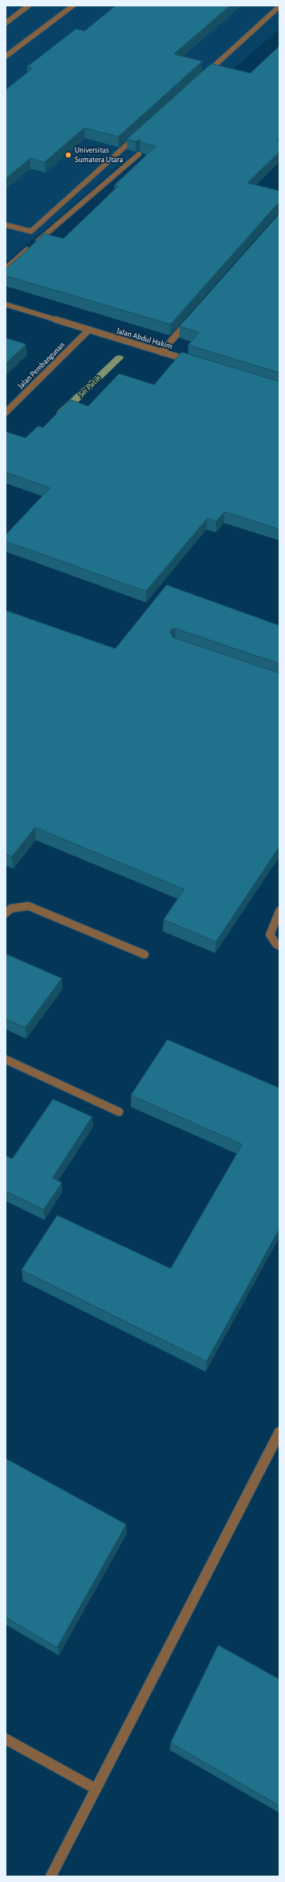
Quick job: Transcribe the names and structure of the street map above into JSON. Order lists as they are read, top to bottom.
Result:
{
  "streets": {
    "street": ["Jalan Abdul Hakim", "Jalan Pembangunan"]
  },
  "crossings": [
    ["Jalan Abdul Hakim", "Jalan Pembangunan"]
  ],
  "water": ["Sei Putih"],
  "places": ["Universitas Sumatera Utara"]
}
